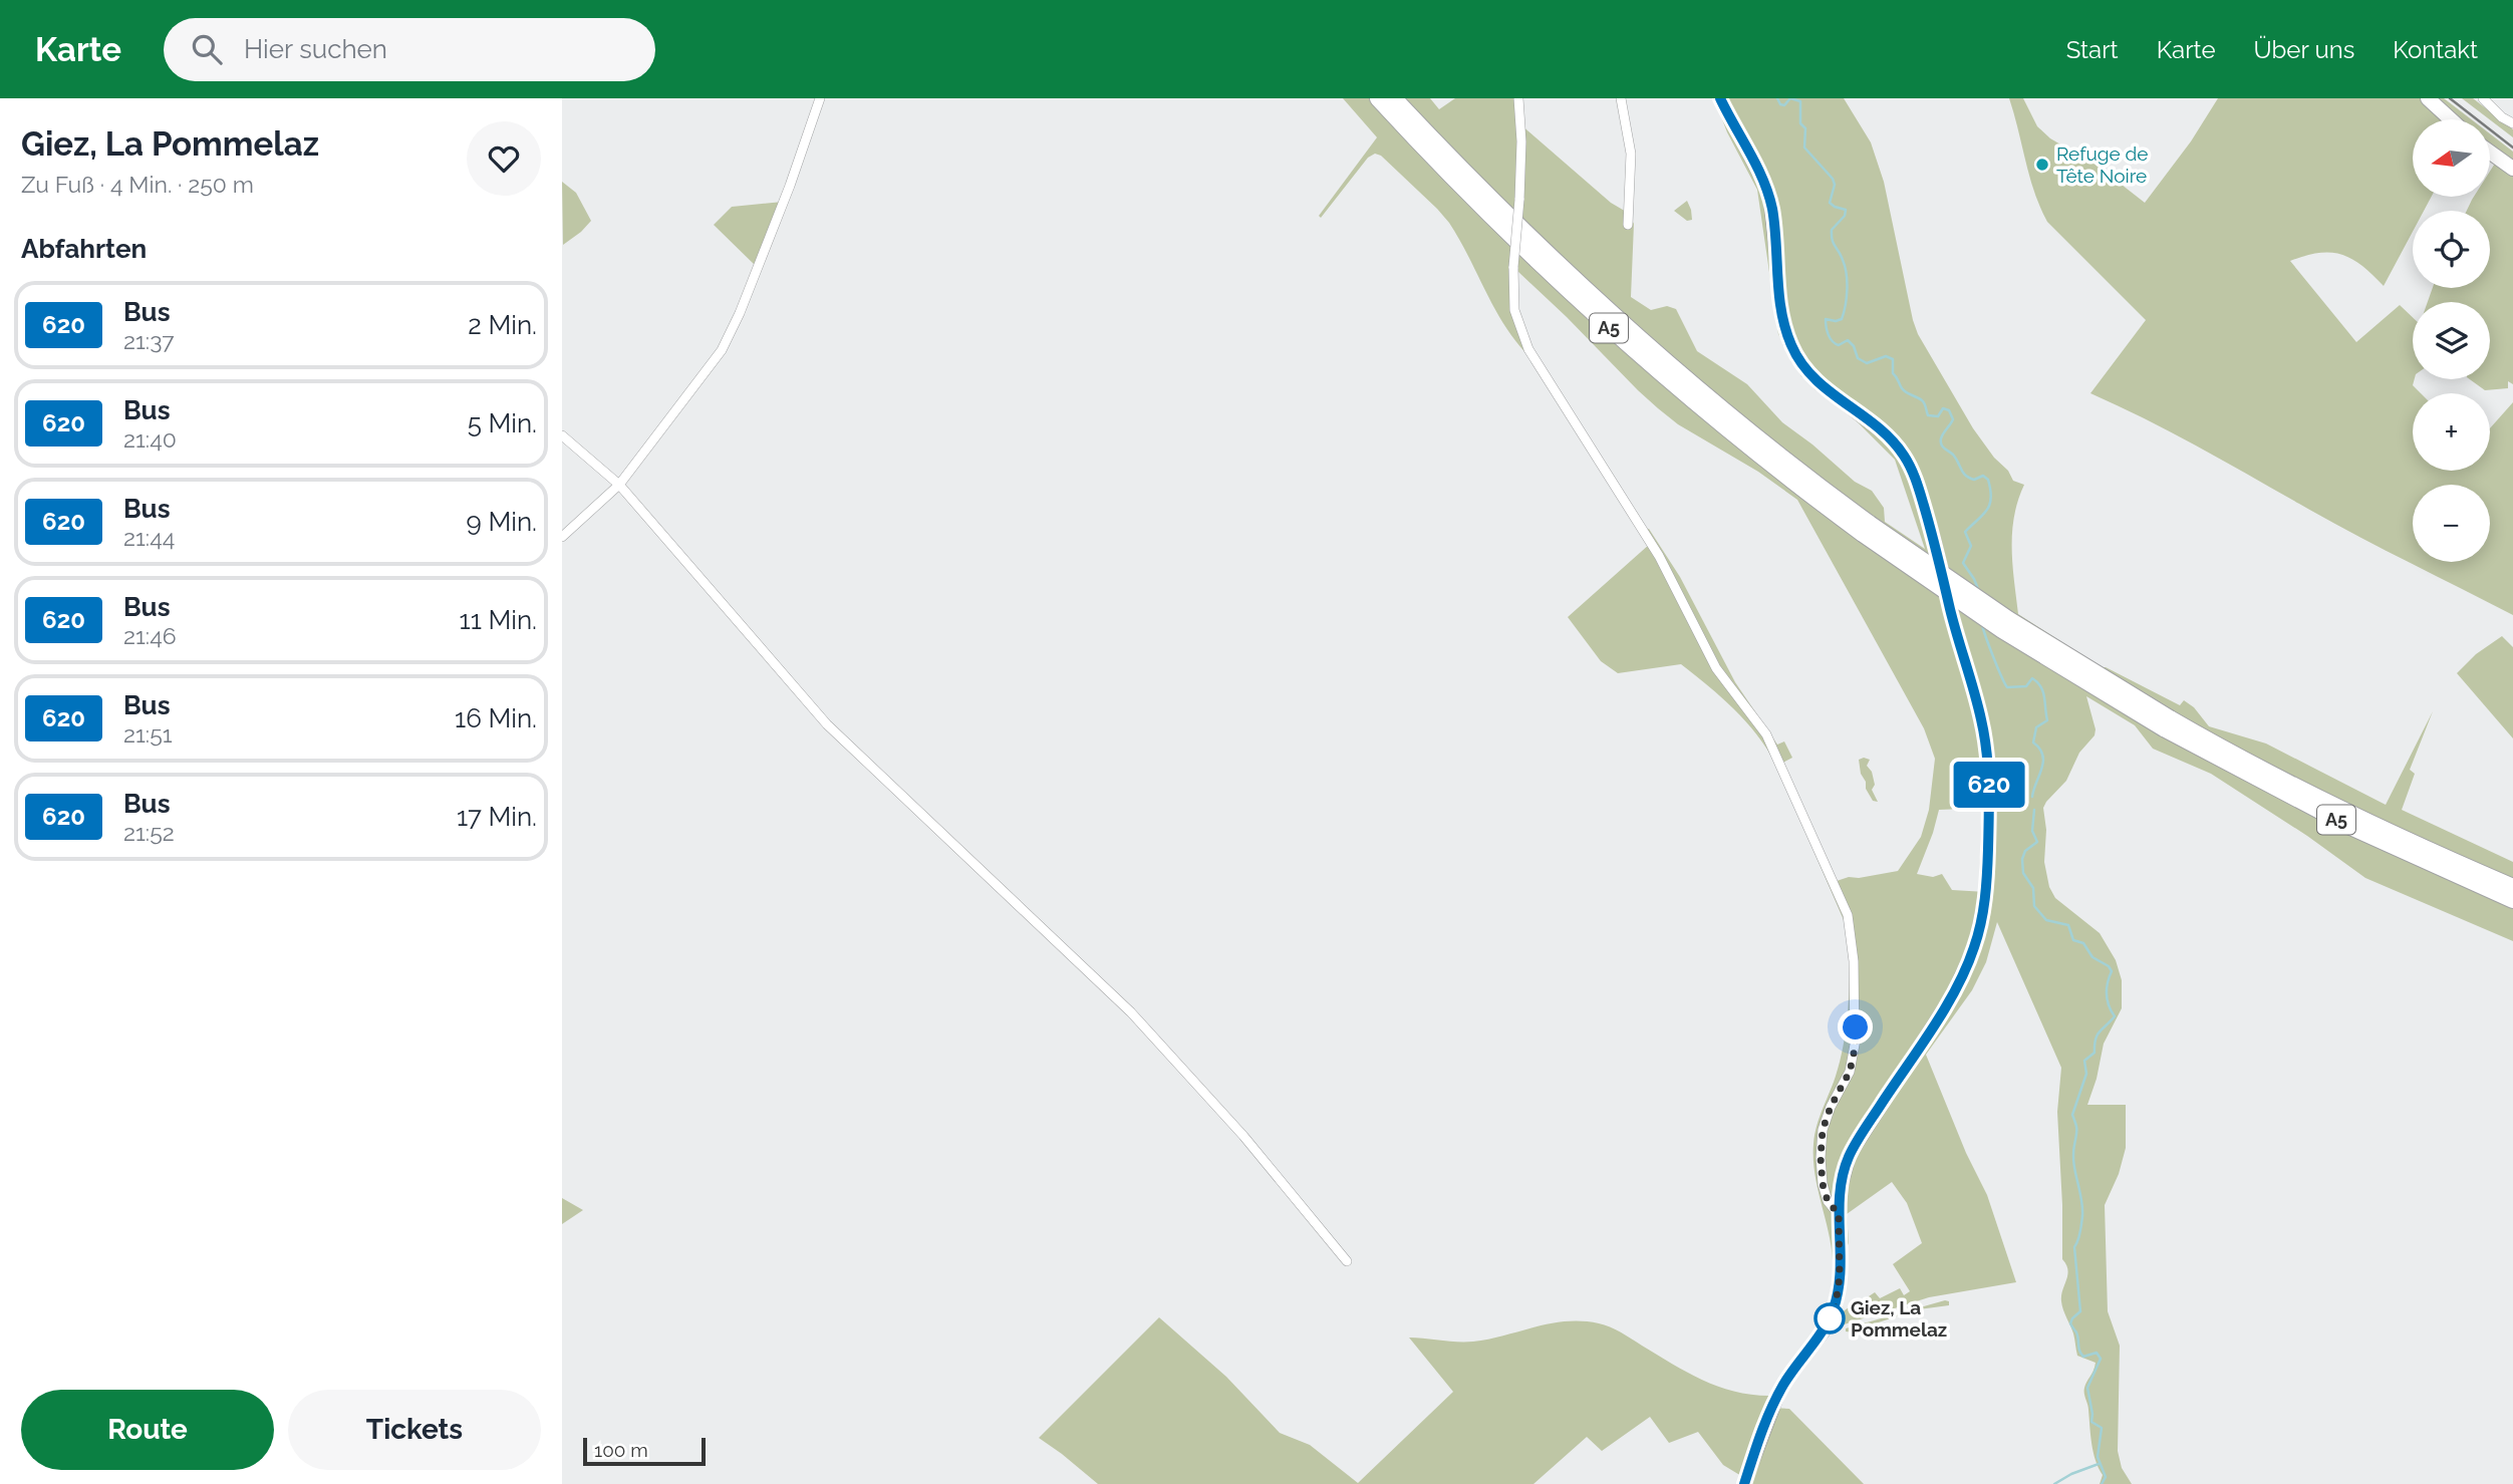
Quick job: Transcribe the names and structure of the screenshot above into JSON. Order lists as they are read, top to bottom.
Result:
{
  "streets": {
    "highway": ["A5"]
  },
  "places": ["Refuge de Tête Noire", "Giez, La Pommelaz"],
  "lines": ["bus line 620"],
  "scale_bar": "100 m",
  "north": "left",
  "page": {
    "header": "Karte",
    "search": "Hier suchen",
    "nav": [
      "Start",
      "Karte",
      "Über uns",
      "Kontakt"
    ],
    "heading": [
      ["Giez, La Pommelaz", "Zu Fuß · 4 Min. · 250 m"],
      "Abfahrten"
    ],
    "on_map": "620",
    "map_buttons": ["+", "−"],
    "list": [
      {
        "mark": "620",
        "name": "Bus",
        "note": "21:37",
        "value": "2 Min."
      },
      {
        "mark": "620",
        "name": "Bus",
        "note": "21:40",
        "value": "5 Min."
      },
      {
        "mark": "620",
        "name": "Bus",
        "note": "21:44",
        "value": "9 Min."
      },
      {
        "mark": "620",
        "name": "Bus",
        "note": "21:46",
        "value": "11 Min."
      },
      {
        "mark": "620",
        "name": "Bus",
        "note": "21:51",
        "value": "16 Min."
      },
      {
        "mark": "620",
        "name": "Bus",
        "note": "21:52",
        "value": "17 Min."
      }
    ],
    "buttons": ["Route", "Tickets"],
    "scale": "100 m"
  }
}
